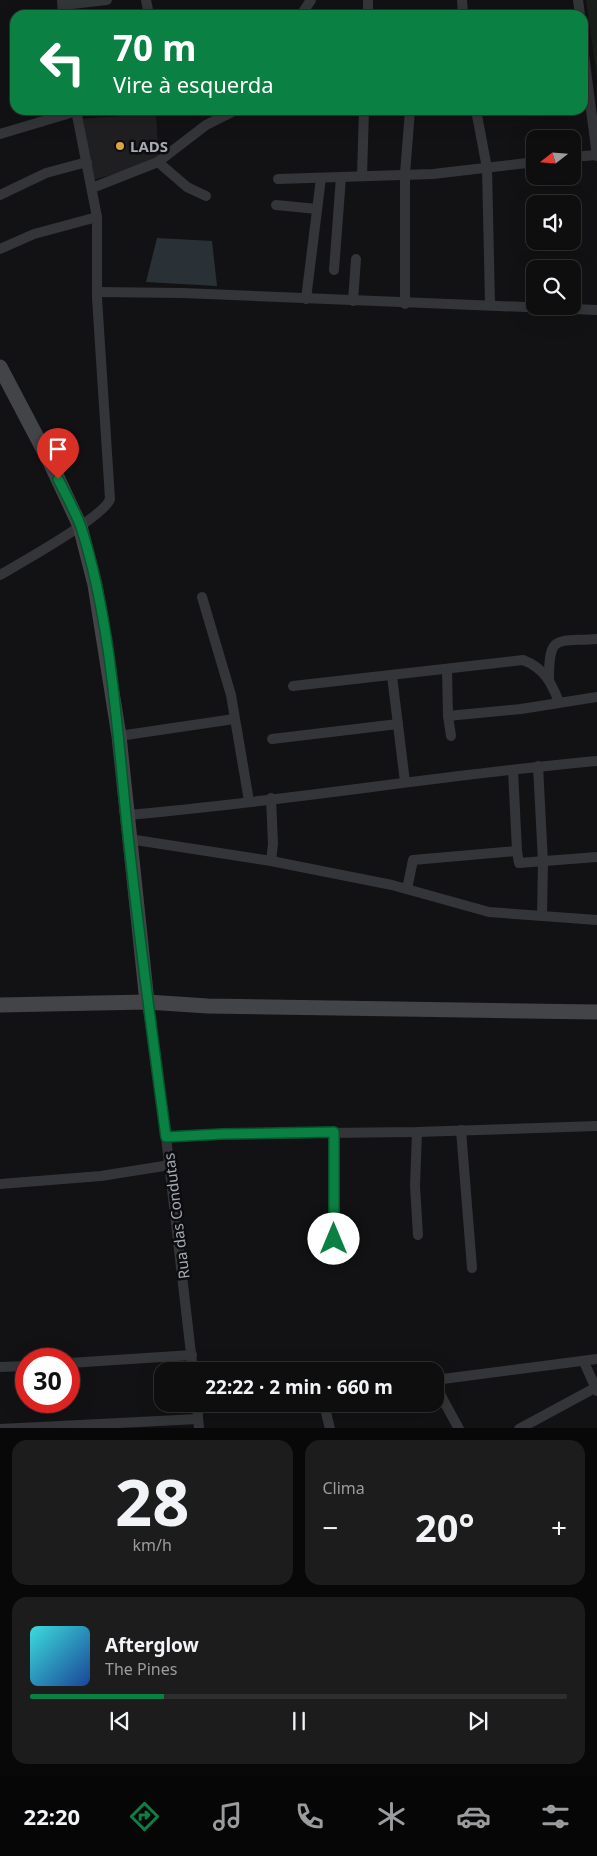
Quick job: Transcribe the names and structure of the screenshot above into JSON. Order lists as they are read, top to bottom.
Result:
{
  "streets": {
    "street": ["Rua das Condutas"]
  },
  "places": ["LADS"],
  "north": "left",
  "page": {
    "turn": ["70 m", "Vire à esquerda"],
    "limit": "30",
    "trip": "22:22 · 2 min · 660 m",
    "tile": [
      ["28", "km/h"],
      "Clima"
    ],
    "heat": ["−", "20°", "+"],
    "song": ["Afterglow", "The Pines"],
    "tabs": "22:20"
  }
}
